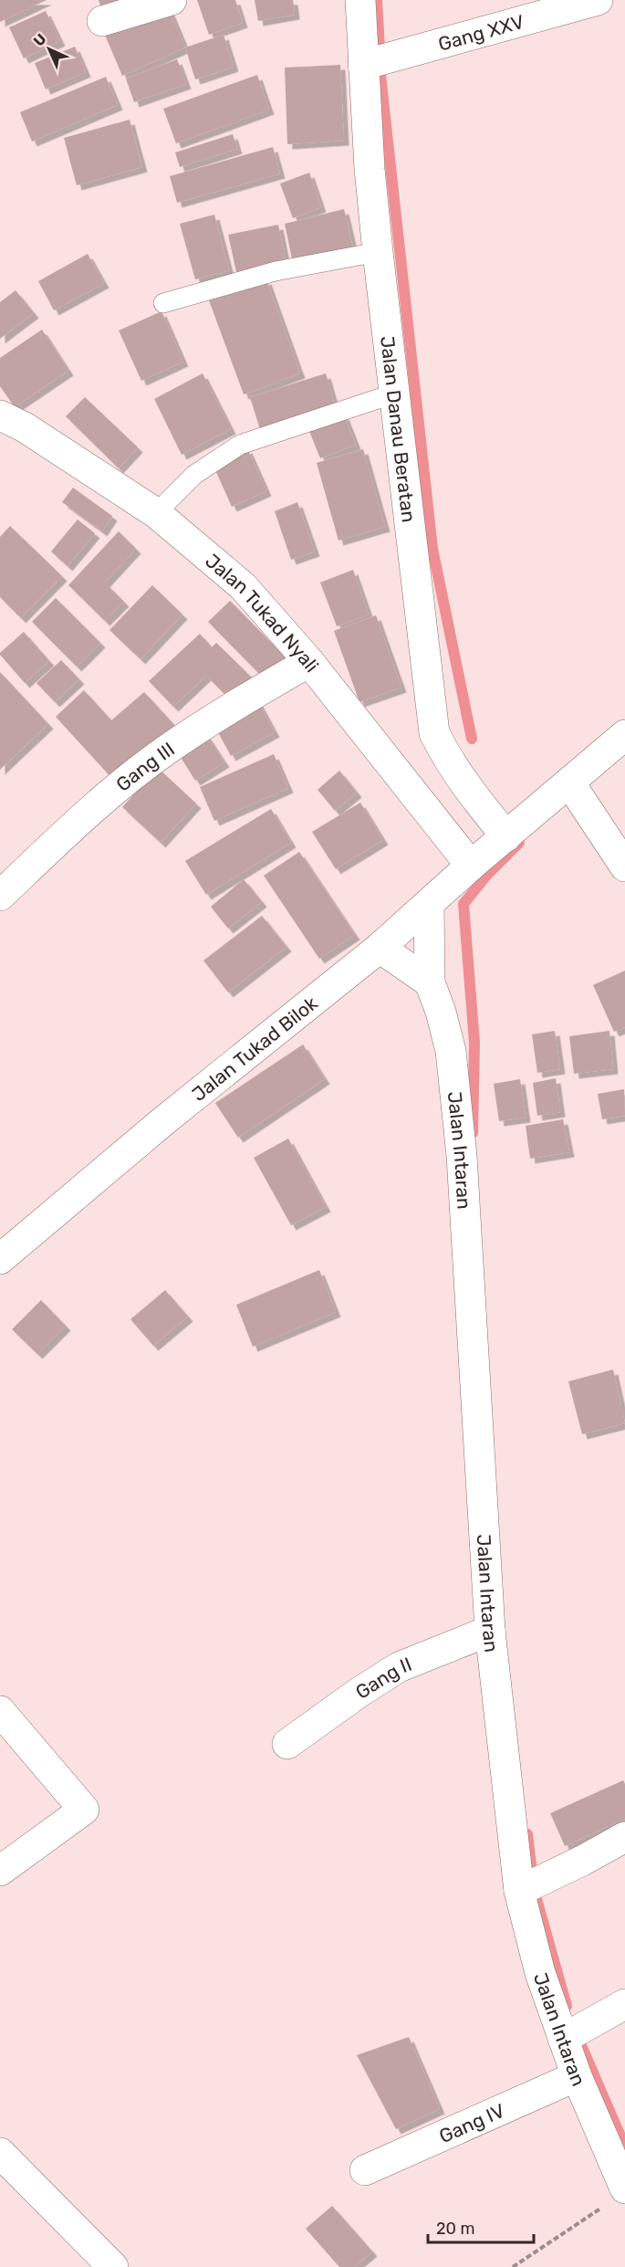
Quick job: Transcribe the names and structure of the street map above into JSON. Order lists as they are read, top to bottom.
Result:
{
  "streets": {
    "street": [
      "Gang XXV",
      "Jalan Danau Beratan",
      "Jalan Tukad Nyali",
      "Gang III",
      "Jalan Tukad Bilok",
      "Jalan Intaran",
      "Gang II",
      "Gang IV"
    ]
  },
  "crossings": [
    ["Gang XXV", "Jalan Danau Beratan"],
    ["Jalan Danau Beratan", "Jalan Tukad Bilok"],
    ["Jalan Tukad Nyali", "Gang III"],
    ["Jalan Tukad Nyali", "Jalan Tukad Bilok"],
    ["Jalan Tukad Bilok", "Jalan Intaran"],
    ["Jalan Intaran", "Gang II"],
    ["Jalan Intaran", "Gang IV"]
  ],
  "scale_bar": "20 m",
  "north": "top left"
}
